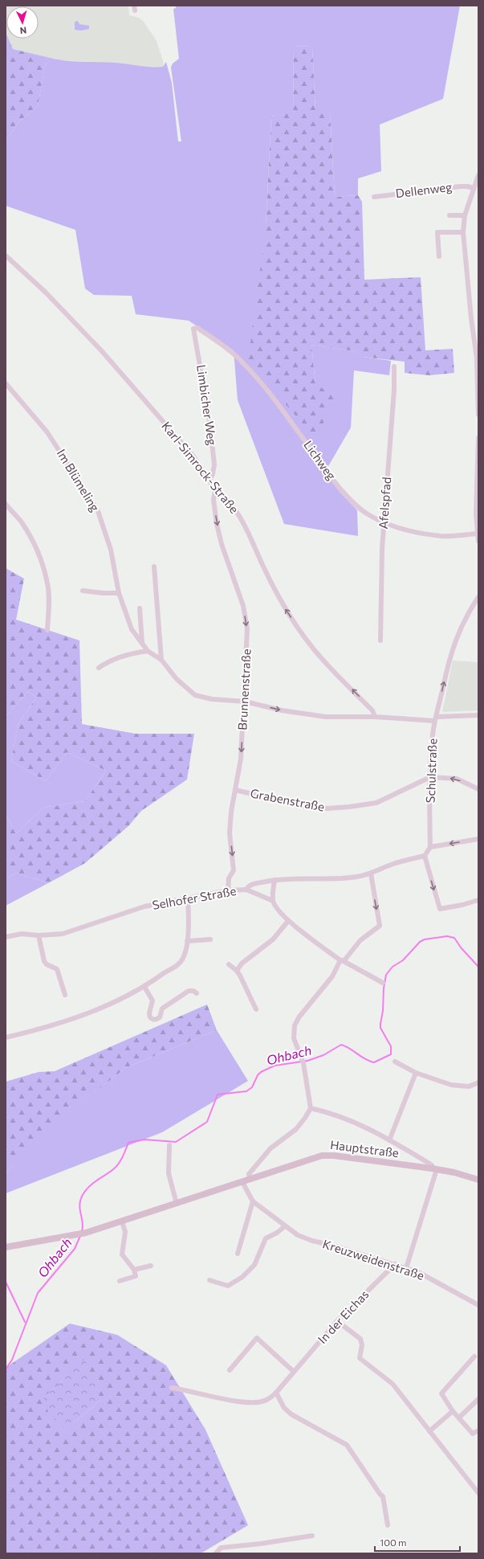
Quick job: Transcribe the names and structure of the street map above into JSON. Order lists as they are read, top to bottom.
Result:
{
  "streets": {
    "main road": ["Hauptstraße"],
    "street": [
      "Dellenweg",
      "Limbicher Weg",
      "Lichweg",
      "Karl-Simrock-Straße",
      "Im Blümeling",
      "Afelspfad",
      "Brunnenstraße",
      "Schulstraße",
      "Grabenstraße",
      "Selhofer Straße",
      "Kreuzweidenstraße",
      "In der Eichas"
    ]
  },
  "crossings": [
    ["Limbicher Weg", "Lichweg"],
    ["Limbicher Weg", "Karl-Simrock-Straße"],
    ["Lichweg", "Afelspfad"],
    ["Karl-Simrock-Straße", "Im Blümeling"],
    ["Karl-Simrock-Straße", "Brunnenstraße"],
    ["Im Blümeling", "Brunnenstraße"],
    ["Im Blümeling", "Schulstraße"],
    ["Brunnenstraße", "Grabenstraße"],
    ["Brunnenstraße", "Selhofer Straße"],
    ["Schulstraße", "Grabenstraße"],
    ["Hauptstraße", "Kreuzweidenstraße"],
    ["Kreuzweidenstraße", "In der Eichas"]
  ],
  "one_way": ["Karl-Simrock-Straße", "Brunnenstraße", "Schulstraße"],
  "water": ["Ohbach"],
  "scale_bar": "100 m",
  "north": "bottom"
}
